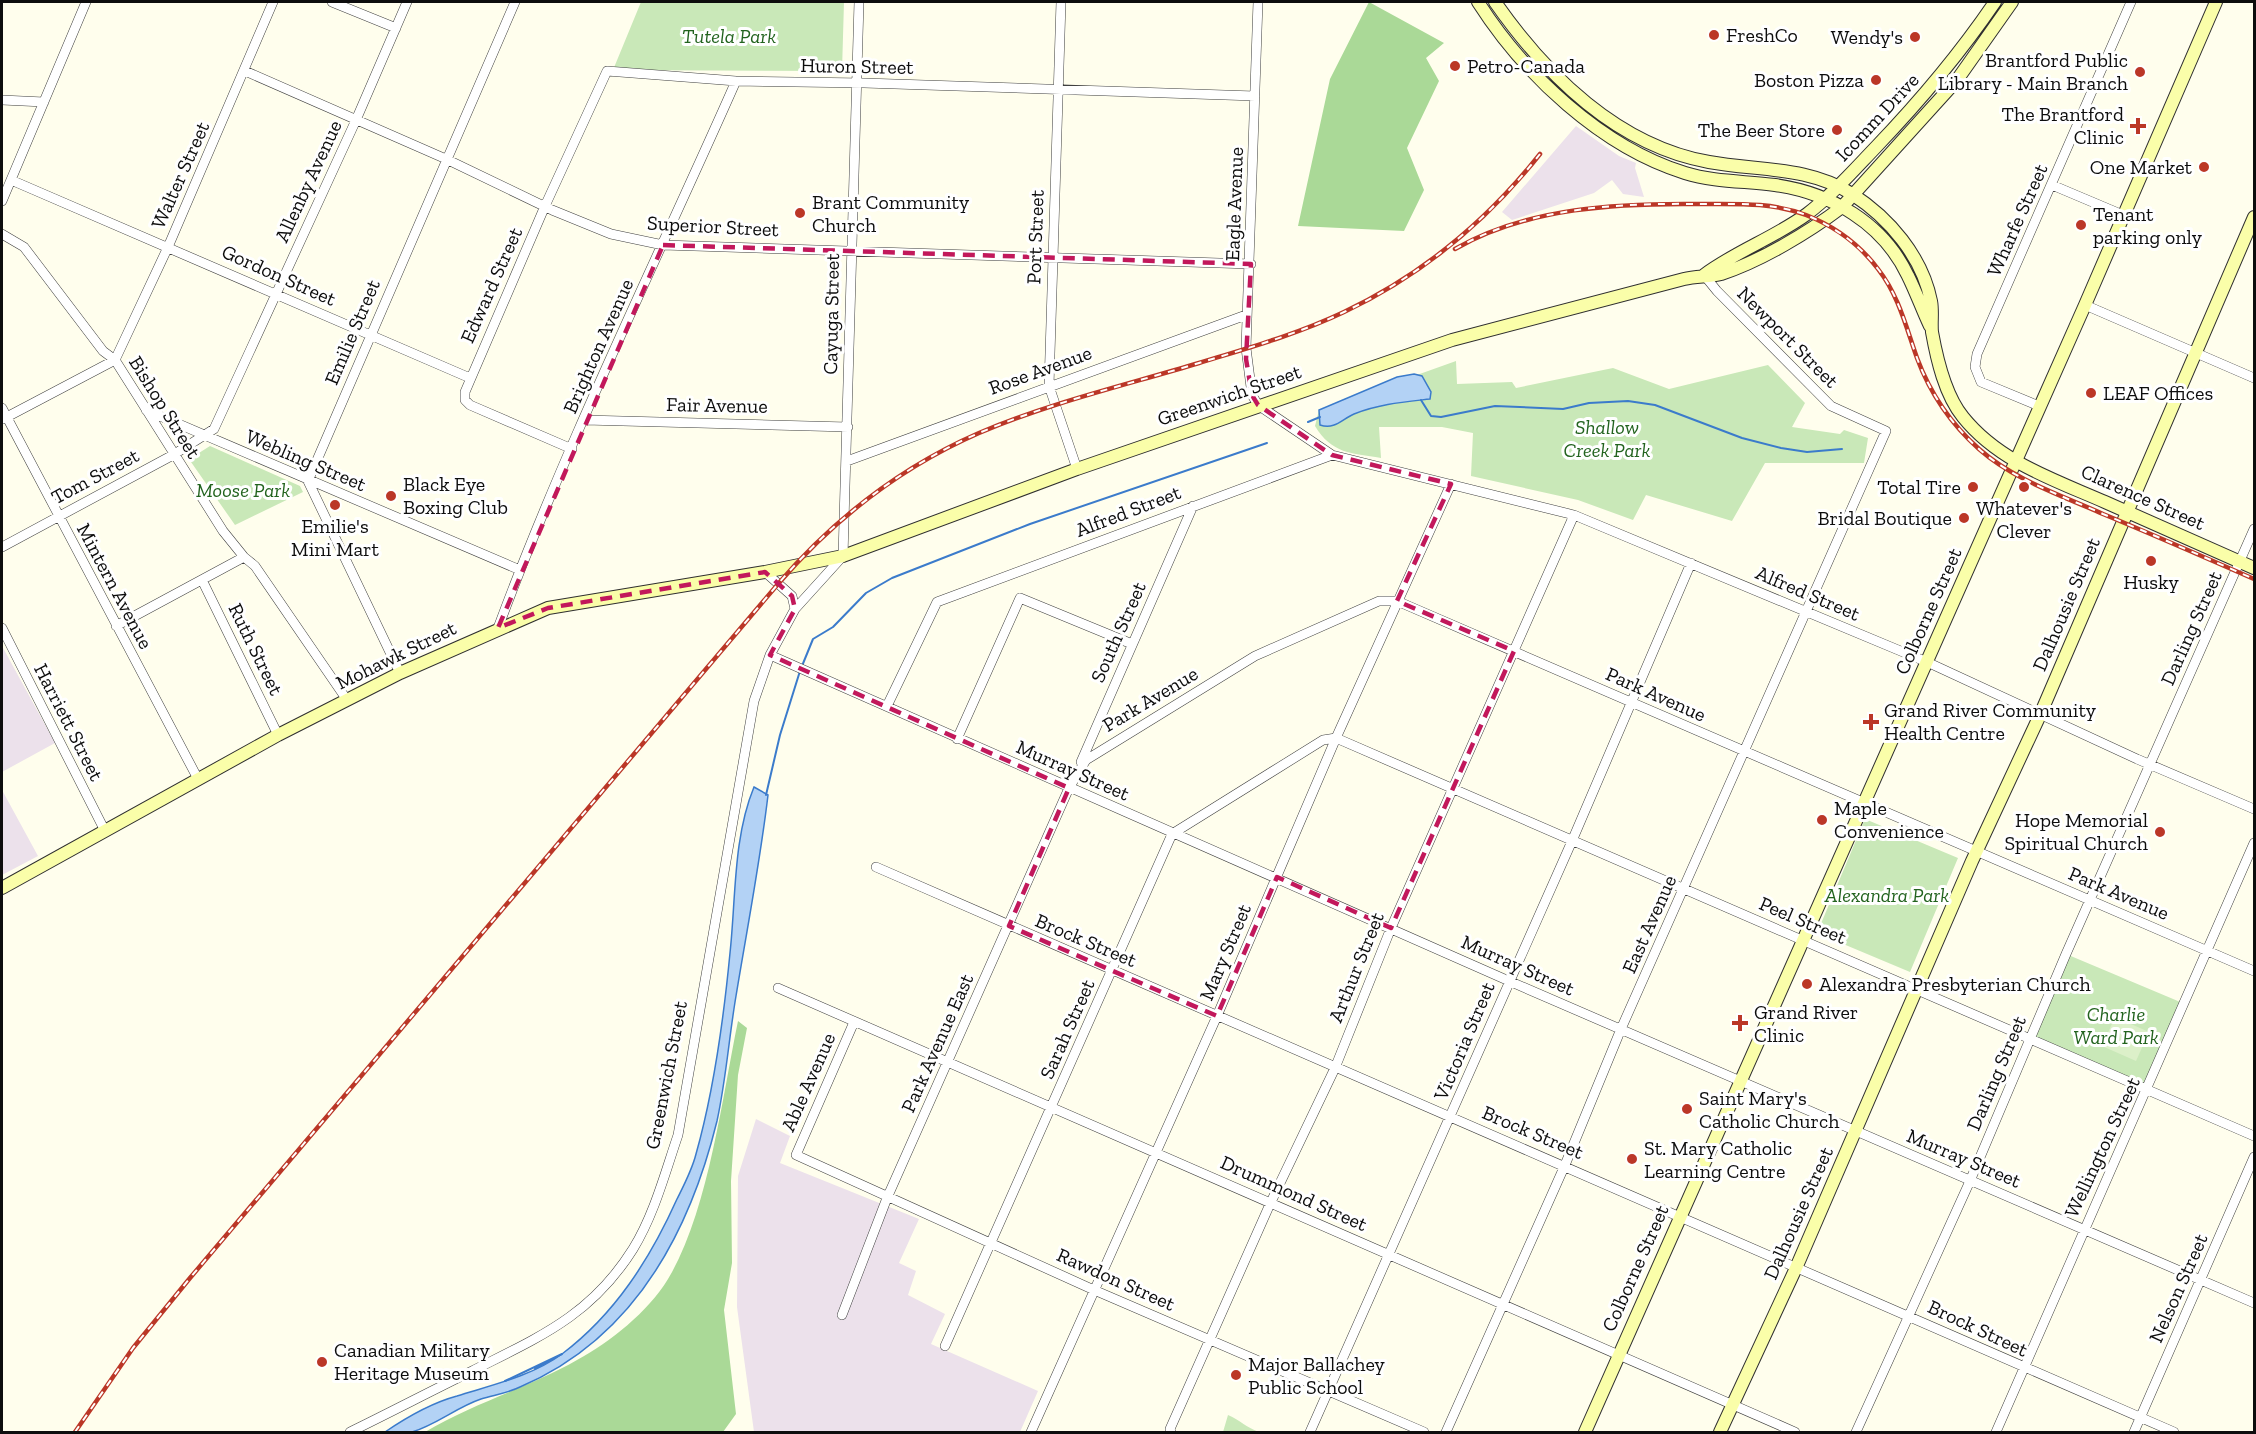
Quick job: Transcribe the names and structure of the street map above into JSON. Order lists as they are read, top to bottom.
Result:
{
  "streets": {
    "main road": [
      "Icomm Drive",
      "Greenwich Street",
      "Clarence Street",
      "Dalhousie Street",
      "Colborne Street",
      "Mohawk Street"
    ],
    "street": [
      "Huron Street",
      "Walter Street",
      "Allenby Avenue",
      "Eagle Avenue",
      "Wharfe Street",
      "Superior Street",
      "Port Street",
      "Gordon Street",
      "Edward Street",
      "Cayuga Street",
      "Emilie Street",
      "Newport Street",
      "Brighton Avenue",
      "Rose Avenue",
      "Fair Avenue",
      "Bishop Street",
      "Webling Street",
      "Tom Street",
      "Alfred Street",
      "Mintern Avenue",
      "Darling Street",
      "South Street",
      "Ruth Street",
      "Park Avenue",
      "Harriett Street",
      "Murray Street",
      "Peel Street",
      "East Avenue",
      "Brock Street",
      "Mary Street",
      "Arthur Street",
      "Sarah Street",
      "Victoria Street",
      "Park Avenue East",
      "Able Avenue",
      "Wellington Street",
      "Drummond Street",
      "Rawdon Street",
      "Nelson Street"
    ]
  },
  "crossings": [
    ["Huron Street", "Eagle Avenue"],
    ["Huron Street", "Superior Street"],
    ["Huron Street", "Port Street"],
    ["Huron Street", "Edward Street"],
    ["Huron Street", "Cayuga Street"],
    ["Huron Street", "Brighton Avenue"],
    ["Icomm Drive", "Greenwich Street"],
    ["Walter Street", "Superior Street"],
    ["Walter Street", "Gordon Street"],
    ["Walter Street", "Bishop Street"],
    ["Allenby Avenue", "Superior Street"],
    ["Allenby Avenue", "Gordon Street"],
    ["Allenby Avenue", "Webling Street"],
    ["Allenby Avenue", "Tom Street"],
    ["Eagle Avenue", "Superior Street"],
    ["Eagle Avenue", "Rose Avenue"],
    ["Eagle Avenue", "Greenwich Street"],
    ["Eagle Avenue", "Alfred Street"],
    ["Wharfe Street", "Colborne Street"],
    ["Superior Street", "Port Street"],
    ["Superior Street", "Edward Street"],
    ["Superior Street", "Cayuga Street"],
    ["Superior Street", "Emilie Street"],
    ["Superior Street", "Brighton Avenue"],
    ["Port Street", "Rose Avenue"],
    ["Port Street", "Greenwich Street"],
    ["Gordon Street", "Edward Street"],
    ["Gordon Street", "Emilie Street"],
    ["Cayuga Street", "Rose Avenue"],
    ["Cayuga Street", "Greenwich Street"],
    ["Cayuga Street", "Fair Avenue"],
    ["Cayuga Street", "Mohawk Street"],
    ["Emilie Street", "Webling Street"],
    ["Newport Street", "Greenwich Street"],
    ["Newport Street", "East Avenue"],
    ["Brighton Avenue", "Fair Avenue"],
    ["Brighton Avenue", "Webling Street"],
    ["Brighton Avenue", "Mohawk Street"],
    ["Greenwich Street", "Alfred Street"],
    ["Greenwich Street", "Mohawk Street"],
    ["Greenwich Street", "Murray Street"],
    ["Bishop Street", "Webling Street"],
    ["Bishop Street", "Tom Street"],
    ["Bishop Street", "Mohawk Street"],
    ["Webling Street", "Tom Street"],
    ["Tom Street", "Mintern Avenue"],
    ["Clarence Street", "Dalhousie Street"],
    ["Clarence Street", "Colborne Street"],
    ["Clarence Street", "Darling Street"],
    ["Alfred Street", "Dalhousie Street"],
    ["Alfred Street", "Colborne Street"],
    ["Alfred Street", "Darling Street"],
    ["Alfred Street", "South Street"],
    ["Alfred Street", "Murray Street"],
    ["Alfred Street", "East Avenue"],
    ["Alfred Street", "Mary Street"],
    ["Alfred Street", "Arthur Street"],
    ["Alfred Street", "Victoria Street"],
    ["Mintern Avenue", "Mohawk Street"],
    ["Dalhousie Street", "Park Avenue"],
    ["Dalhousie Street", "Murray Street"],
    ["Dalhousie Street", "Peel Street"],
    ["Dalhousie Street", "Brock Street"],
    ["Dalhousie Street", "Drummond Street"],
    ["Colborne Street", "Park Avenue"],
    ["Colborne Street", "Murray Street"],
    ["Colborne Street", "Peel Street"],
    ["Colborne Street", "Brock Street"],
    ["Colborne Street", "Drummond Street"],
    ["Darling Street", "Park Avenue"],
    ["Darling Street", "Murray Street"],
    ["Darling Street", "Peel Street"],
    ["Darling Street", "Brock Street"],
    ["South Street", "Park Avenue"],
    ["Ruth Street", "Mohawk Street"],
    ["Mohawk Street", "Harriett Street"],
    ["Park Avenue", "Murray Street"],
    ["Park Avenue", "East Avenue"],
    ["Park Avenue", "Mary Street"],
    ["Park Avenue", "Arthur Street"],
    ["Park Avenue", "Victoria Street"],
    ["Park Avenue", "Park Avenue East"],
    ["Park Avenue", "Wellington Street"],
    ["Murray Street", "East Avenue"],
    ["Murray Street", "Mary Street"],
    ["Murray Street", "Arthur Street"],
    ["Murray Street", "Sarah Street"],
    ["Murray Street", "Victoria Street"],
    ["Murray Street", "Park Avenue East"],
    ["Murray Street", "Wellington Street"],
    ["Murray Street", "Nelson Street"],
    ["Peel Street", "East Avenue"],
    ["Peel Street", "Mary Street"],
    ["Peel Street", "Arthur Street"],
    ["Peel Street", "Victoria Street"],
    ["Peel Street", "Wellington Street"],
    ["East Avenue", "Brock Street"],
    ["East Avenue", "Drummond Street"],
    ["Brock Street", "Mary Street"],
    ["Brock Street", "Arthur Street"],
    ["Brock Street", "Sarah Street"],
    ["Brock Street", "Victoria Street"],
    ["Brock Street", "Park Avenue East"],
    ["Brock Street", "Wellington Street"],
    ["Brock Street", "Nelson Street"],
    ["Mary Street", "Drummond Street"],
    ["Mary Street", "Rawdon Street"],
    ["Arthur Street", "Drummond Street"],
    ["Arthur Street", "Rawdon Street"],
    ["Sarah Street", "Drummond Street"],
    ["Sarah Street", "Rawdon Street"],
    ["Victoria Street", "Drummond Street"],
    ["Victoria Street", "Rawdon Street"],
    ["Park Avenue East", "Drummond Street"],
    ["Park Avenue East", "Rawdon Street"],
    ["Able Avenue", "Drummond Street"],
    ["Able Avenue", "Rawdon Street"]
  ],
  "parks": [
    "Tutela Park",
    "Shallow Creek Park",
    "Moose Park",
    "Alexandra Park",
    "Charlie Ward Park"
  ],
  "places": {
    "other": [
      "FreshCo",
      "Wendy's",
      "Petro-Canada",
      "Brantford Public Library - Main Branch",
      "Boston Pizza",
      "The Beer Store",
      "One Market",
      "Brant Community Church",
      "Tenant parking only",
      "LEAF Offices",
      "Total Tire",
      "Whatever's Clever",
      "Black Eye Boxing Club",
      "Emilie's Mini Mart",
      "Bridal Boutique",
      "Husky",
      "Maple Convenience",
      "Hope Memorial Spiritual Church",
      "Alexandra Presbyterian Church",
      "Saint Mary's Catholic Church",
      "St. Mary Catholic Learning Centre",
      "Canadian Military Heritage Museum",
      "Major Ballachey Public School"
    ],
    "health": ["The Brantford Clinic", "Grand River Community Health Centre", "Grand River Clinic"]
  }
}
